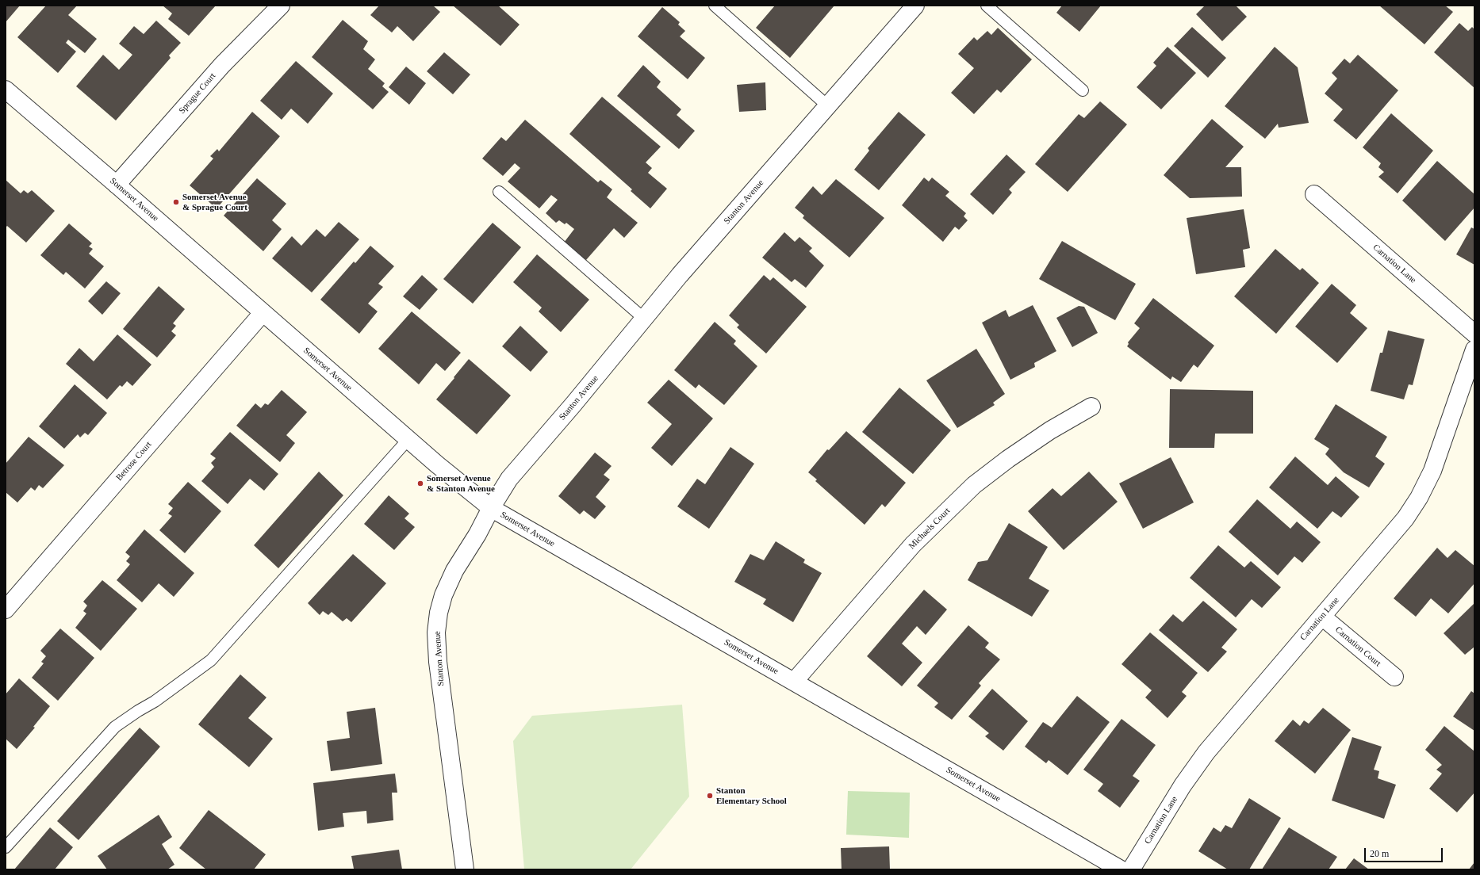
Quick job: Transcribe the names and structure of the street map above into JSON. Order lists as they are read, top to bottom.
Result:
{
  "streets": {
    "street": [
      "Sprague Court",
      "Somerset Avenue",
      "Stanton Avenue",
      "Carnation Lane",
      "Betrose Court",
      "Michaels Court",
      "Carnation Court"
    ]
  },
  "crossings": [
    ["Sprague Court", "Somerset Avenue"],
    ["Somerset Avenue", "Stanton Avenue"],
    ["Somerset Avenue", "Betrose Court"],
    ["Somerset Avenue", "Michaels Court"],
    ["Carnation Lane", "Carnation Court"]
  ],
  "places": ["Somerset Avenue & Sprague Court", "Somerset Avenue & Stanton Avenue", "Stanton Elementary School"],
  "scale_bar": "20 m"
}
